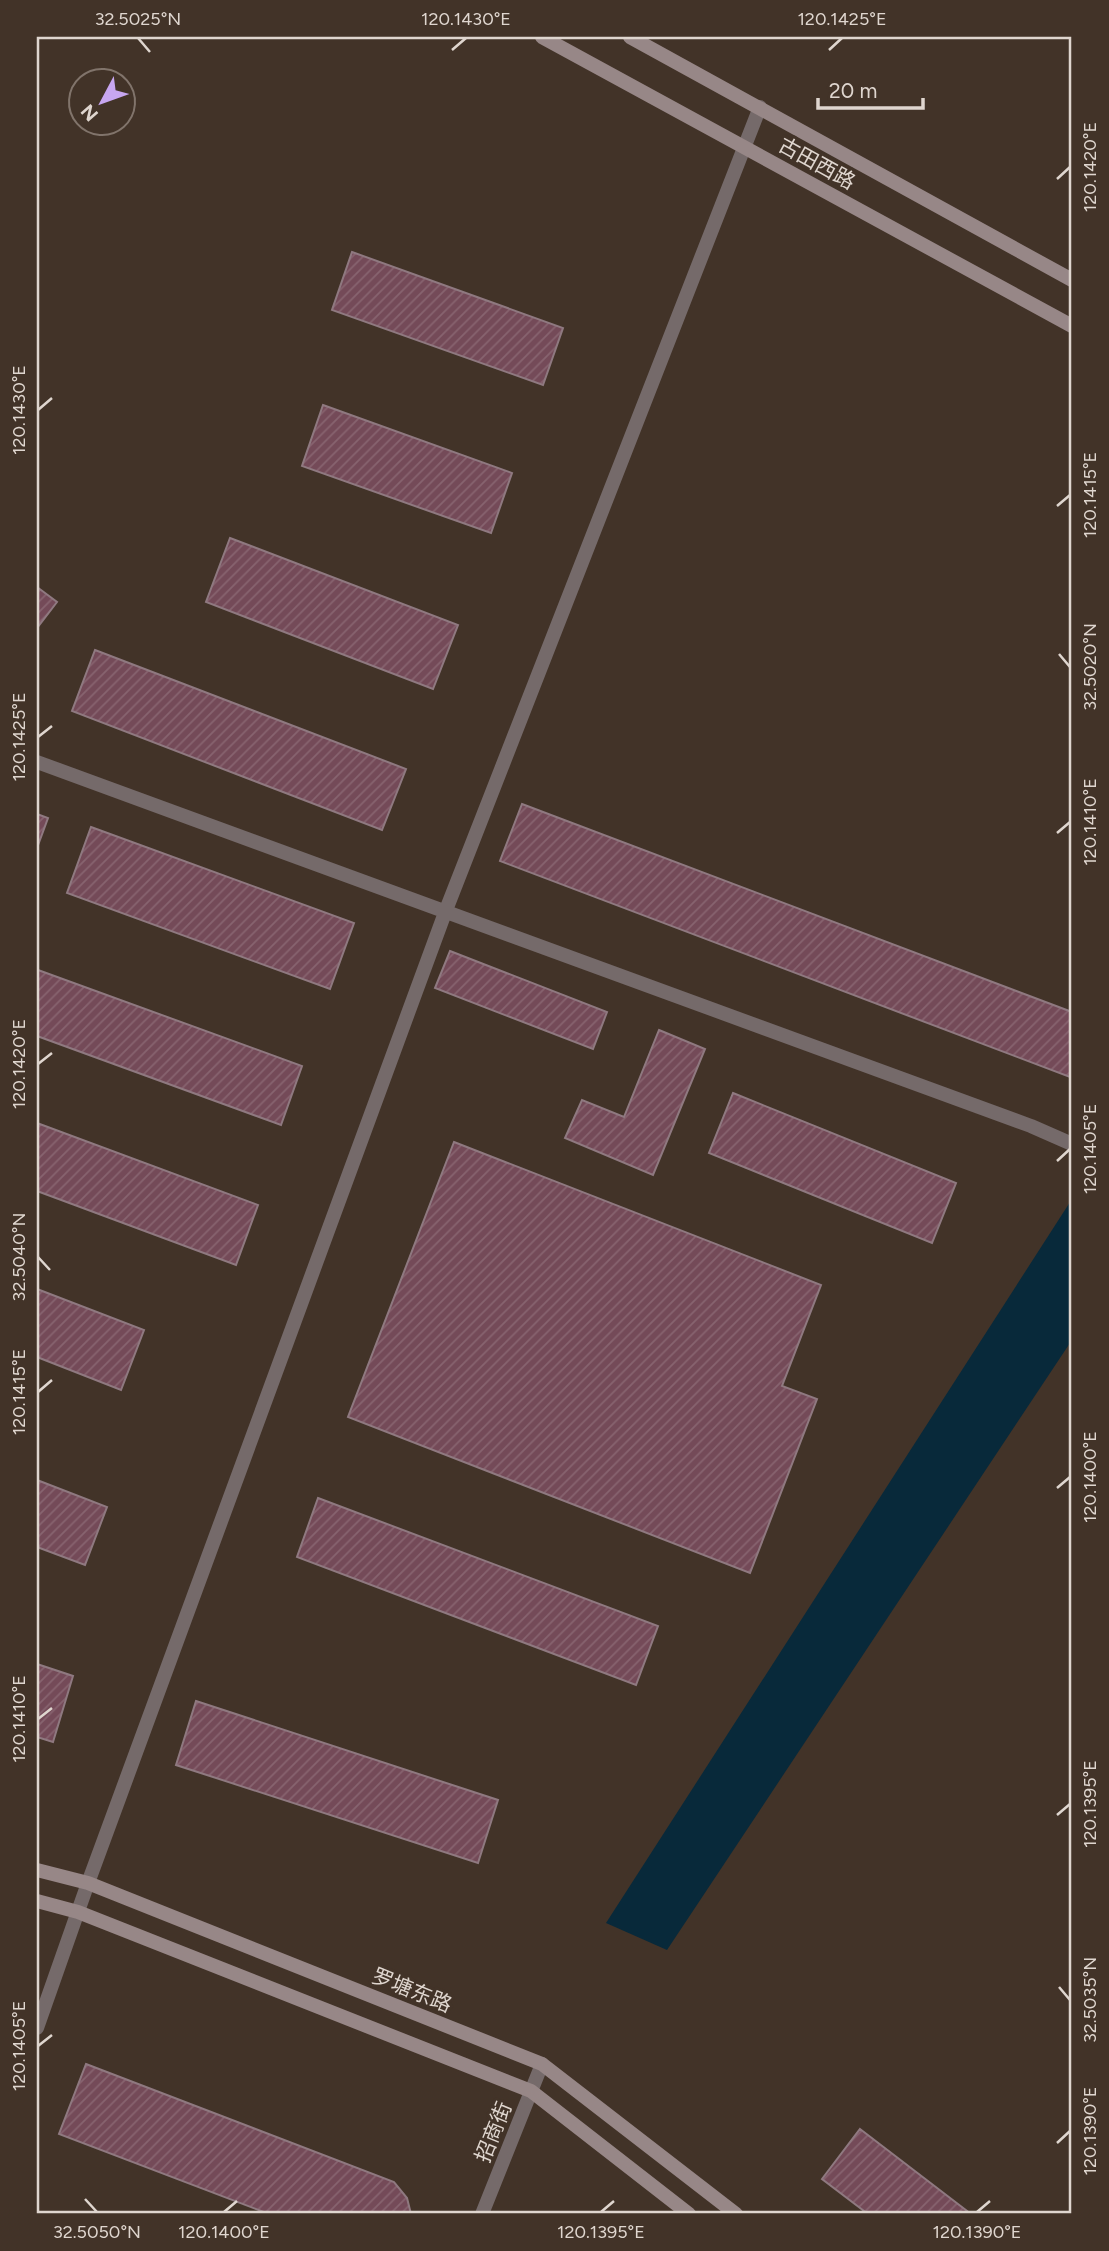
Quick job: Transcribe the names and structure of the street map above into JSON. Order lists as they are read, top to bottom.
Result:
{
  "streets": {
    "street": ["古田西路", "罗塘东路", "招商街"]
  },
  "crossings": [
    ["罗塘东路", "招商街"]
  ],
  "scale_bar": "20 m",
  "north": "bottom left",
  "coordinates": [
    "32.5025°N",
    "120.1430°E",
    "120.1425°E",
    "120.1420°E",
    "120.1415°E",
    "32.5020°N",
    "120.1410°E",
    "120.1405°E",
    "32.5040°N",
    "120.1400°E",
    "120.1395°E",
    "32.5035°N",
    "120.1390°E",
    "32.5050°N"
  ]
}
